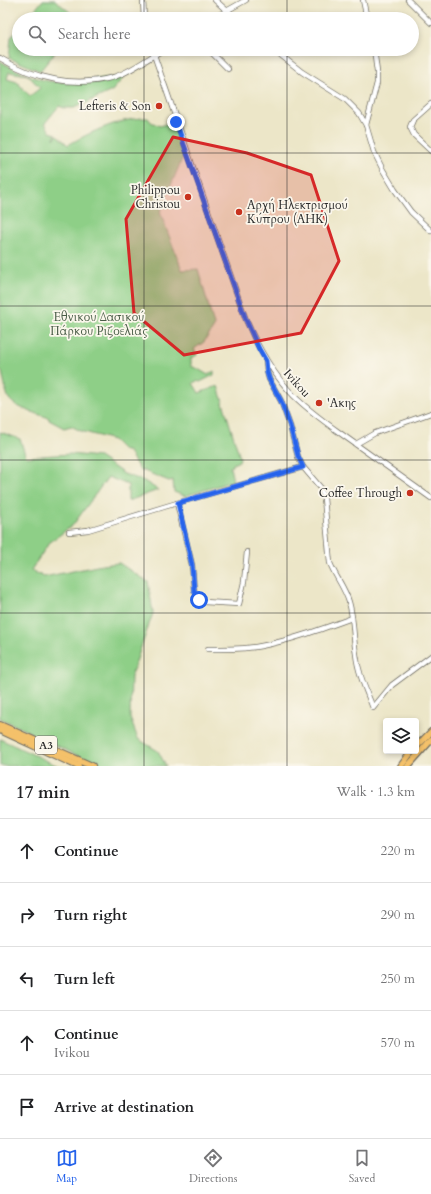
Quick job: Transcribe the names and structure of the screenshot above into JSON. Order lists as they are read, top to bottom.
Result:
{
  "streets": {
    "highway": ["A3"],
    "street": ["Ivikou"]
  },
  "parks": ["Εθνικού Δασικού Πάρκου Ριζοελιάς"],
  "places": [
    "Lefteris & Son",
    "Philippou Christou",
    "Αρχή Ηλεκτρισμού Κύπρου (ΑΗΚ)",
    "'Ακης",
    "Coffee Through"
  ],
  "page": {
    "search": "Search here",
    "heading": ["17 min", "Walk · 1.3 km"],
    "list": [
      ["Continue", "220 m"],
      ["Turn right", "290 m"],
      ["Turn left", "250 m"],
      ["Continue", "Ivikou", "570 m"],
      "Arrive at destination"
    ],
    "nav": ["Map", "Directions", "Saved"]
  }
}
